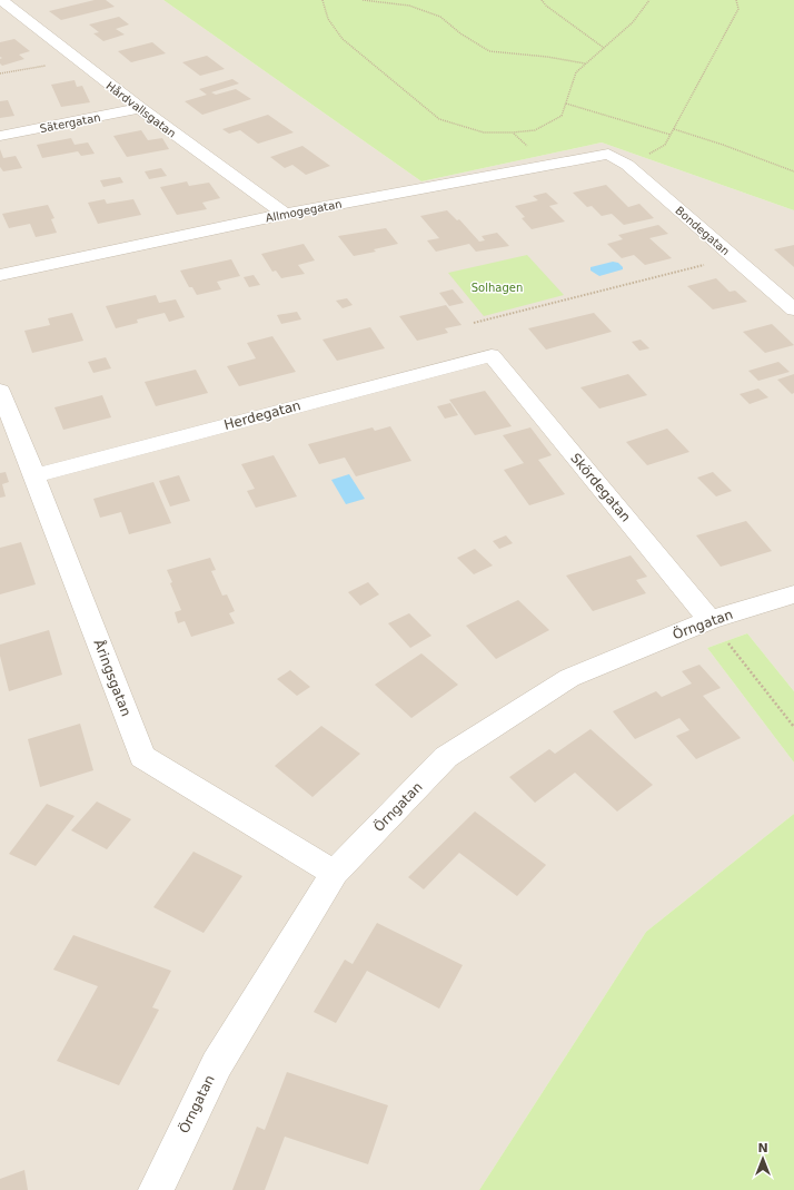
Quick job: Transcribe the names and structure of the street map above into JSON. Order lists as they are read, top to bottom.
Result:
{
  "streets": {
    "street": [
      "Hårdvallsgatan",
      "Sätergatan",
      "Allmogegatan",
      "Bondegatan",
      "Herdegatan",
      "Skördegatan",
      "Örngatan",
      "Åringsgatan"
    ]
  },
  "crossings": [
    ["Hårdvallsgatan", "Sätergatan"],
    ["Hårdvallsgatan", "Allmogegatan"],
    ["Allmogegatan", "Bondegatan"],
    ["Herdegatan", "Skördegatan"],
    ["Herdegatan", "Åringsgatan"],
    ["Skördegatan", "Örngatan"],
    ["Örngatan", "Åringsgatan"]
  ],
  "parks": ["Solhagen"],
  "north": "top"
}
